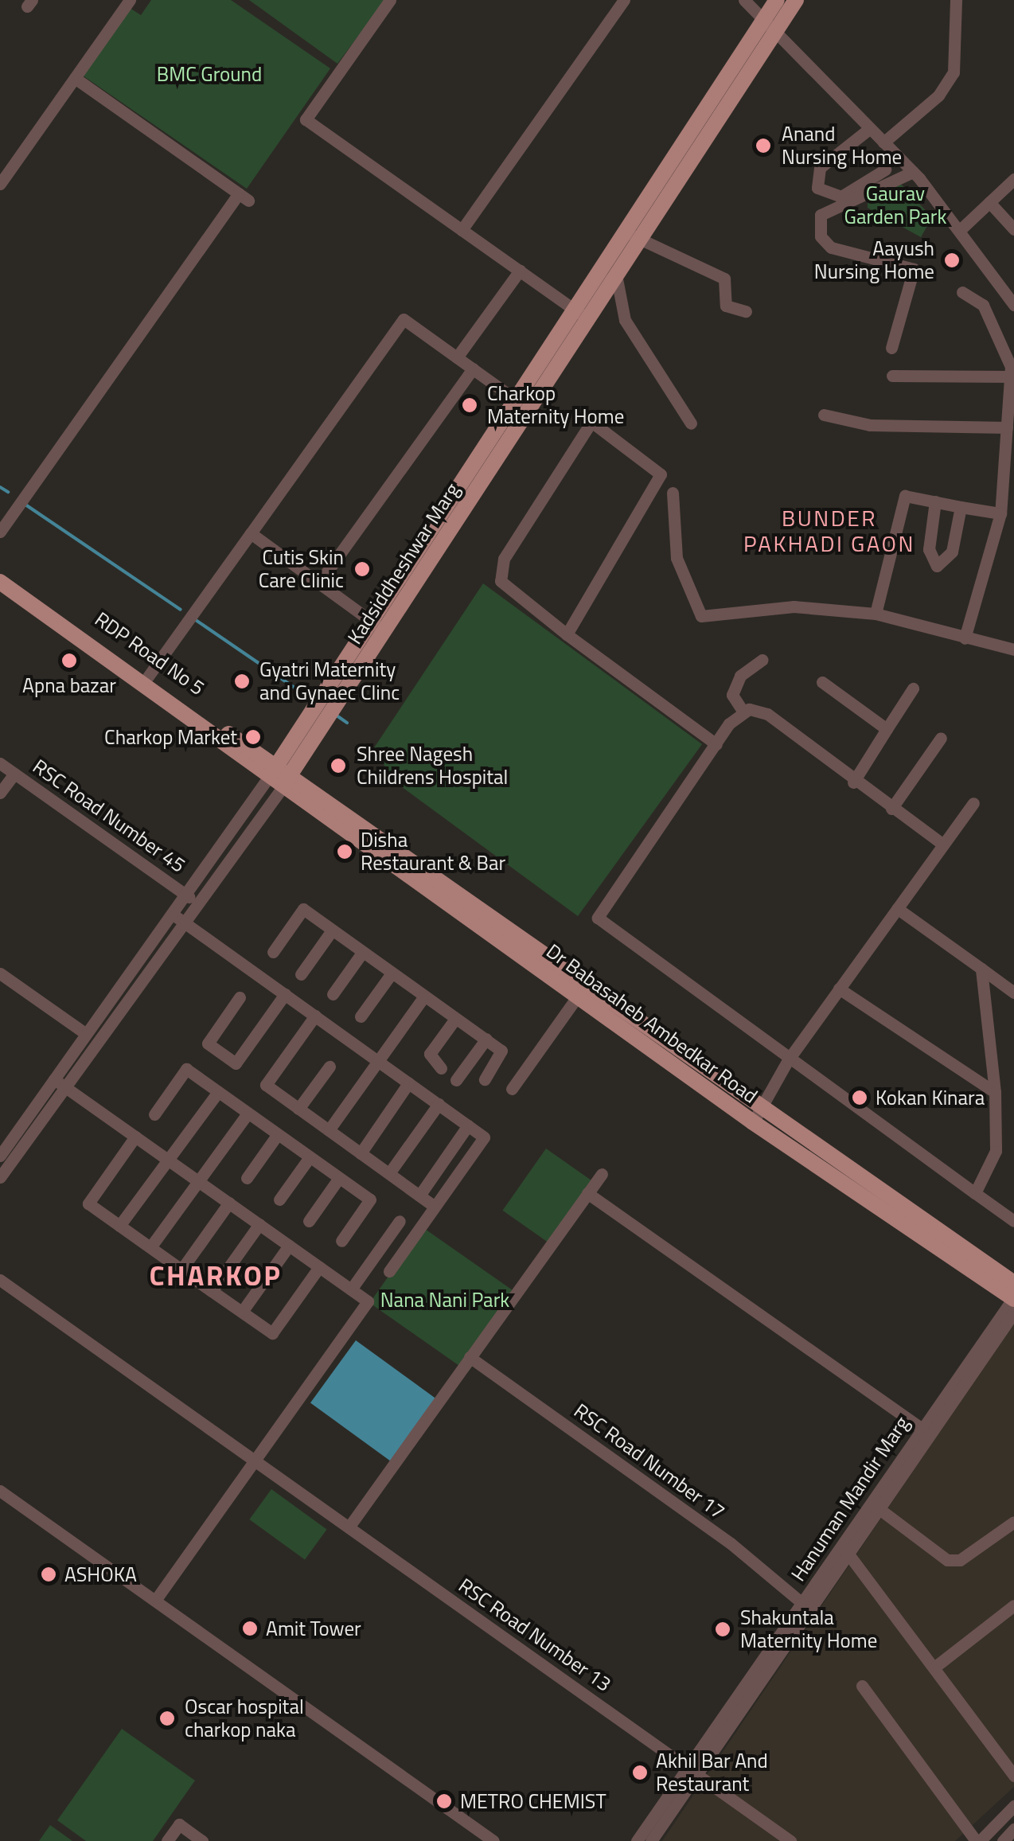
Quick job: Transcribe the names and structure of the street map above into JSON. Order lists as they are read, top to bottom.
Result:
{
  "streets": {
    "main road": ["Kadsiddheshwar Marg", "RDP Road No 5", "Dr Babasaheb Ambedkar Road"],
    "street": [
      "RSC Road Number 45",
      "RSC Road Number 17",
      "Hanuman Mandir Marg",
      "RSC Road Number 13"
    ]
  },
  "crossings": [
    ["Kadsiddheshwar Marg", "RDP Road No 5"],
    ["Kadsiddheshwar Marg", "RSC Road Number 45"],
    ["Kadsiddheshwar Marg", "Dr Babasaheb Ambedkar Road"],
    ["RDP Road No 5", "Dr Babasaheb Ambedkar Road"],
    ["Dr Babasaheb Ambedkar Road", "Hanuman Mandir Marg"],
    ["RSC Road Number 17", "Hanuman Mandir Marg"],
    ["Hanuman Mandir Marg", "RSC Road Number 13"]
  ],
  "districts": ["BUNDER PAKHADI GAON", "CHARKOP"],
  "parks": ["BMC Ground", "Gaurav Garden Park", "Nana Nani Park"],
  "places": [
    "Anand Nursing Home",
    "Aayush Nursing Home",
    "Charkop Maternity Home",
    "Cutis Skin Care Clinic",
    "Apna bazar",
    "Gyatri Maternity and Gynaec Clinc",
    "Charkop Market",
    "Shree Nagesh Childrens Hospital",
    "Disha Restaurant & Bar",
    "Kokan Kinara",
    "ASHOKA",
    "Amit Tower",
    "Shakuntala Maternity Home",
    "Oscar hospital charkop naka",
    "Akhil Bar And Restaurant",
    "METRO CHEMIST"
  ]
}
